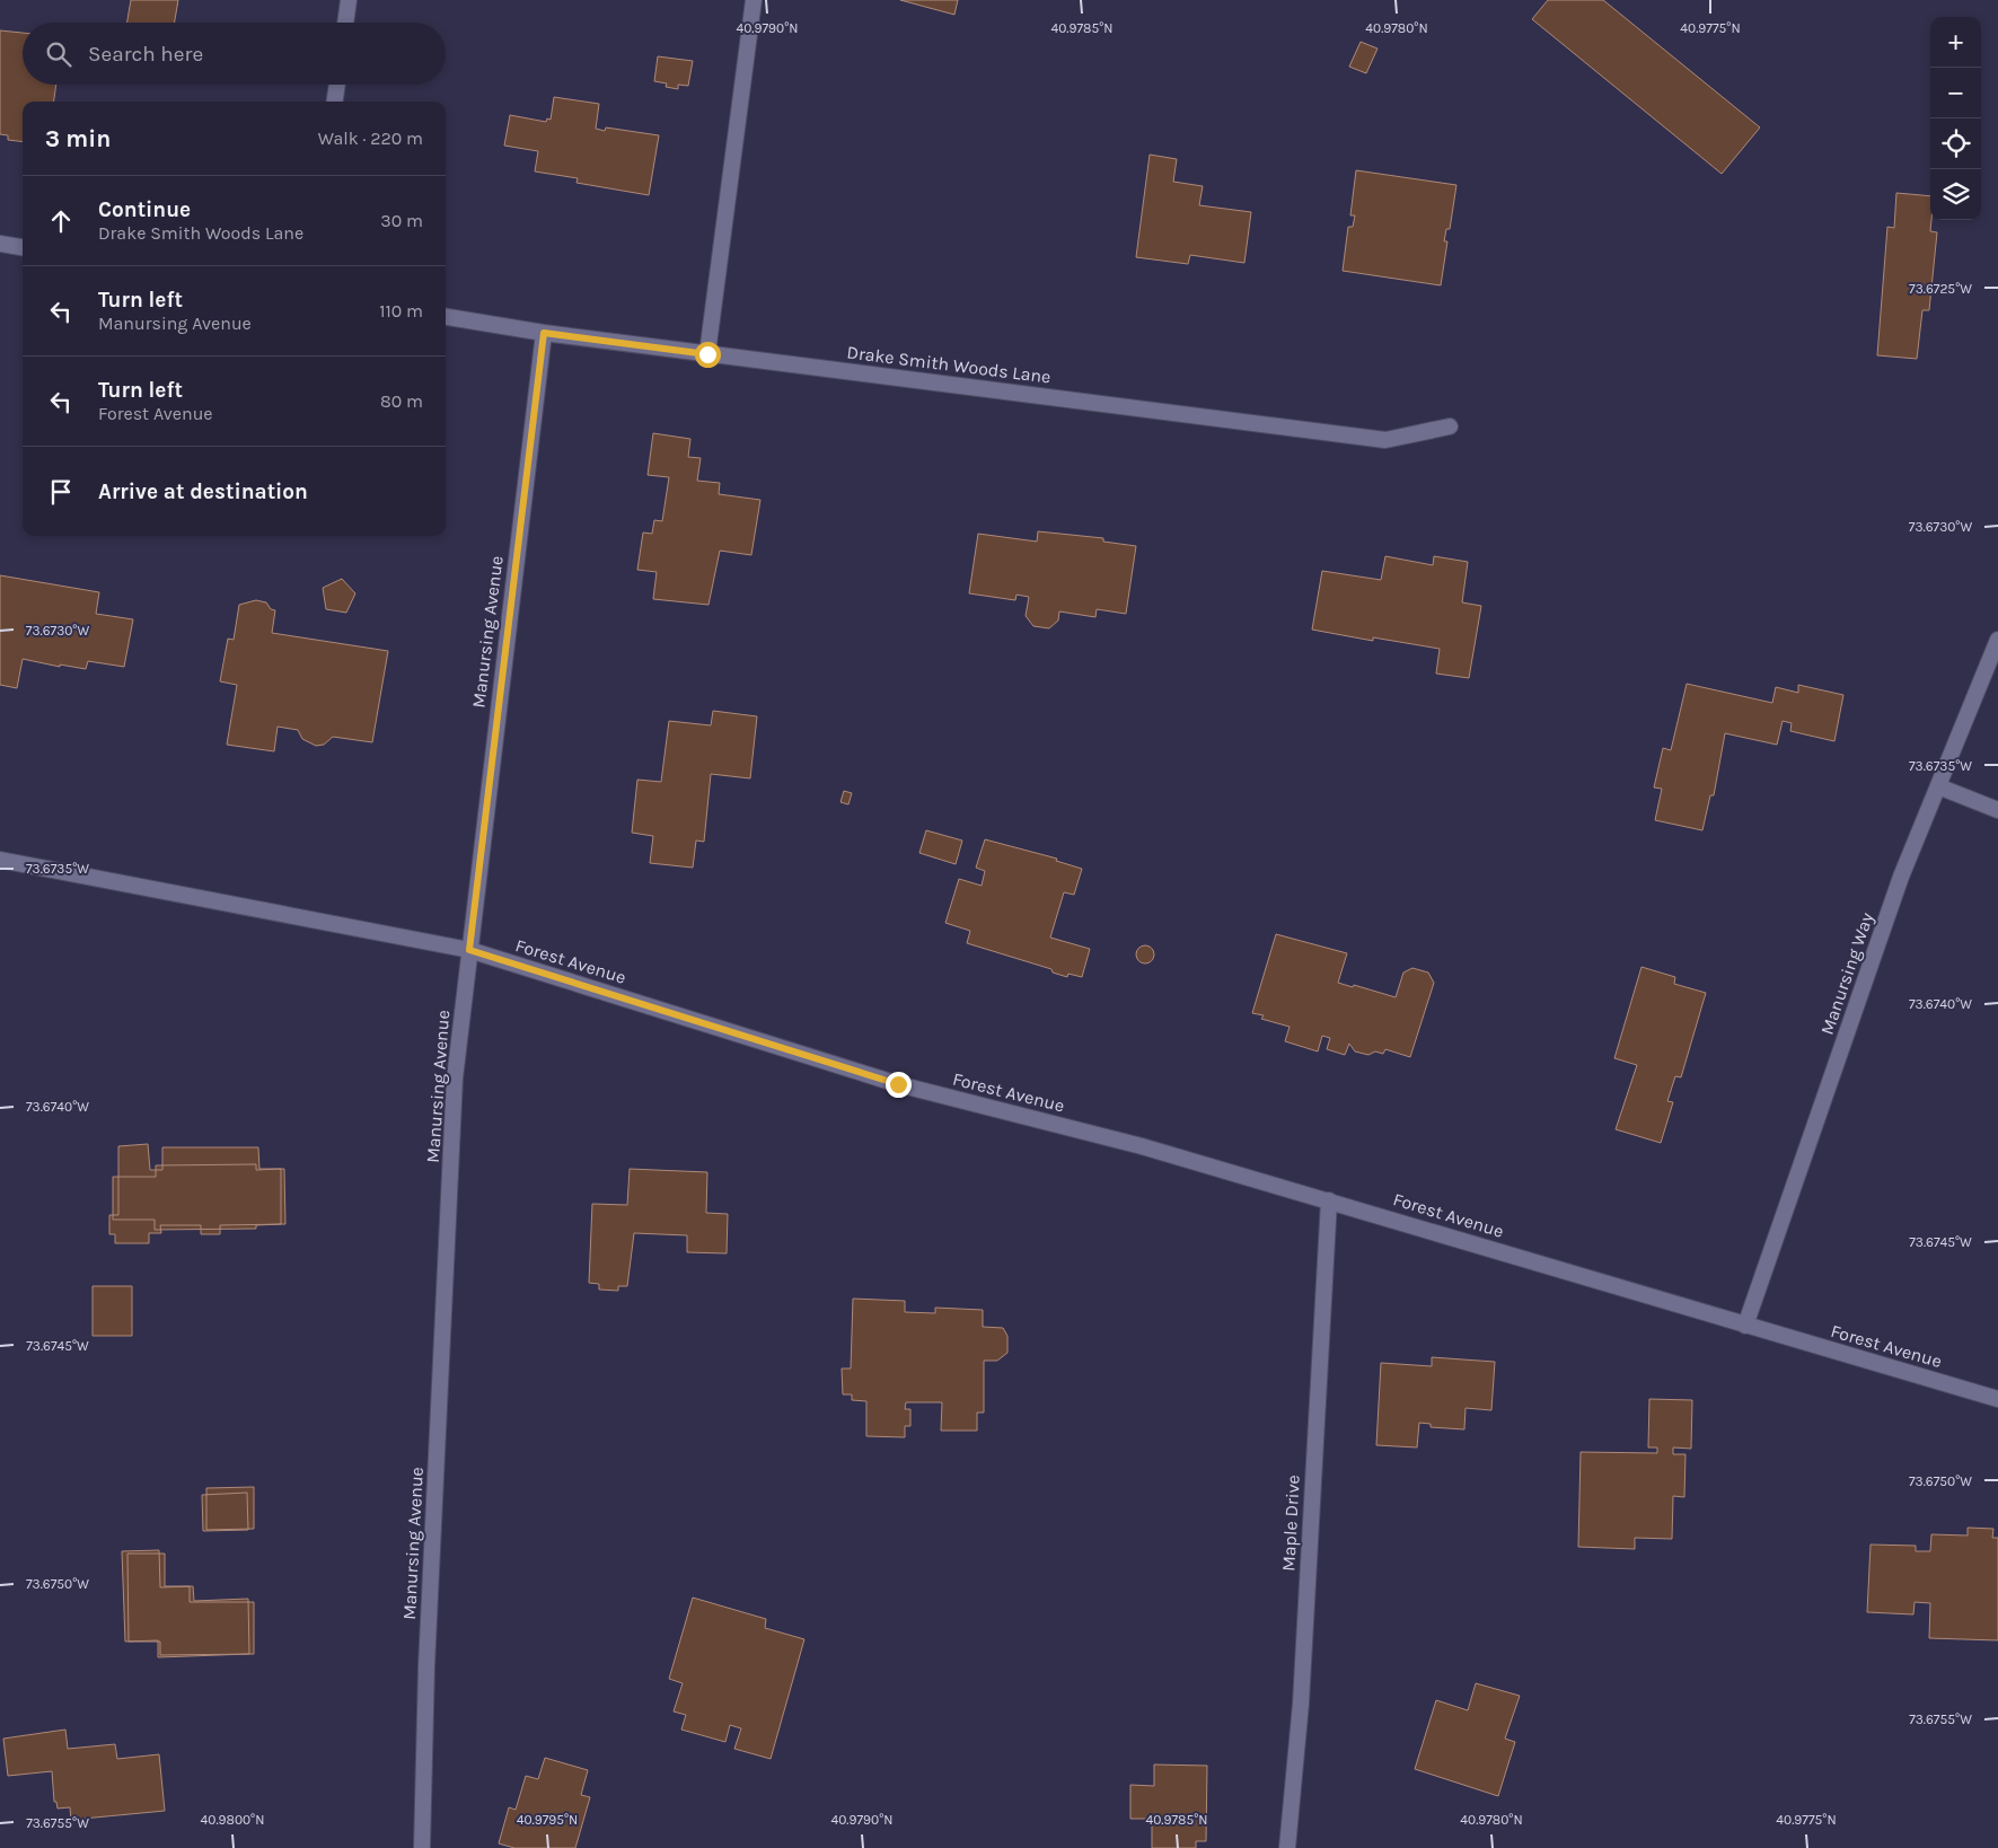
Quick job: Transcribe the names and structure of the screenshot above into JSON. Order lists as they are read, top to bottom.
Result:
{
  "streets": {
    "street": [
      "Drake Smith Woods Lane",
      "Manursing Avenue",
      "Forest Avenue",
      "Manursing Way",
      "Maple Drive"
    ]
  },
  "crossings": [
    ["Drake Smith Woods Lane", "Manursing Avenue"],
    ["Manursing Avenue", "Forest Avenue"],
    ["Forest Avenue", "Manursing Way"],
    ["Forest Avenue", "Maple Drive"]
  ],
  "page": {
    "map_buttons": ["+", "−"],
    "search": "Search here",
    "heading": ["3 min", "Walk · 220 m"],
    "list": [
      ["Continue", "Drake Smith Woods Lane", "30 m"],
      ["Turn left", "Manursing Avenue", "110 m"],
      ["Turn left", "Forest Avenue", "80 m"],
      "Arrive at destination"
    ]
  },
  "coordinates": [
    "40.9790°N",
    "40.9785°N",
    "40.9780°N",
    "40.9775°N",
    "73.6725°W",
    "73.6730°W",
    "73.6735°W",
    "73.6740°W",
    "73.6745°W",
    "73.6750°W",
    "73.6755°W",
    "40.9800°N",
    "40.9795°N"
  ]
}
